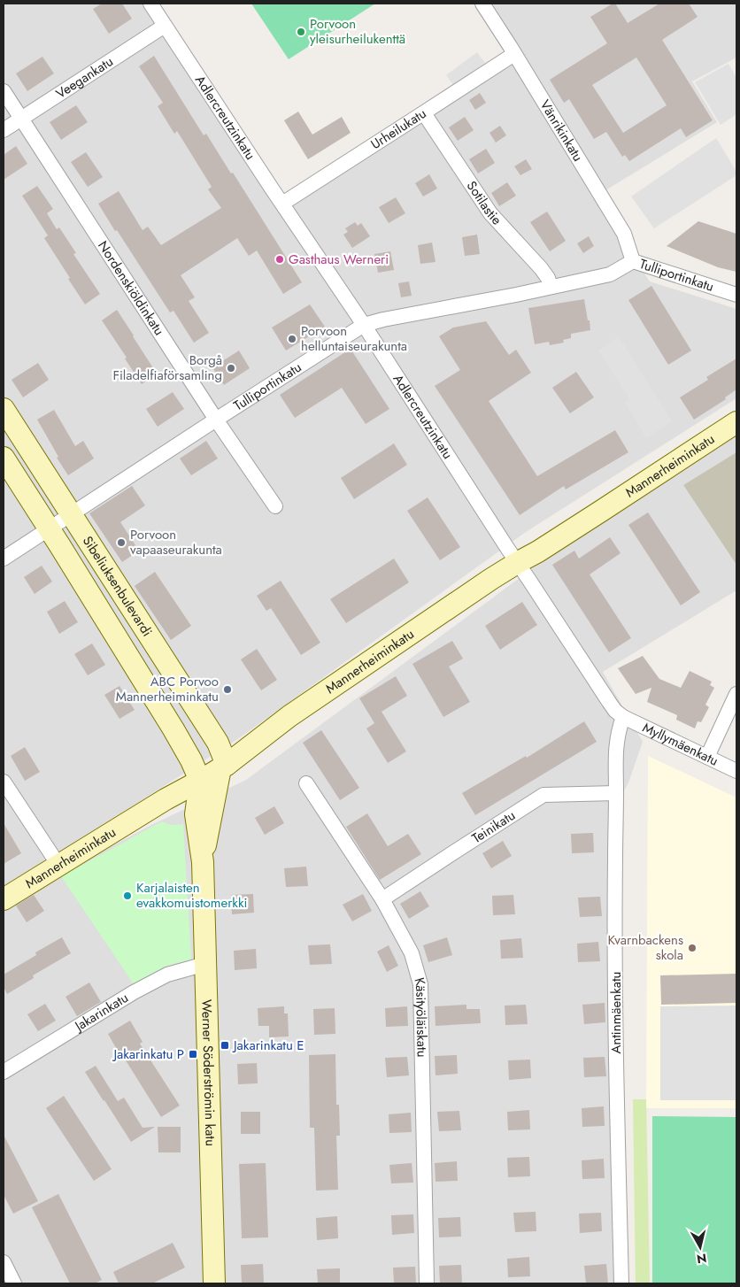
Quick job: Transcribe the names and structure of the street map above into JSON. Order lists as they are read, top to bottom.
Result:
{
  "streets": {
    "main road": ["Mannerheiminkatu", "Sibeliuksenbulevardi", "Werner Söderströmin katu"],
    "street": [
      "Veegankatu",
      "Adlercreutzinkatu",
      "Urheilukatu",
      "Vänrikinkatu",
      "Sotilastie",
      "Tulliportinkatu",
      "Nordenskiöldinkatu",
      "Myllymäenkatu",
      "Teinikatu",
      "Jakarinkatu",
      "Antinmäenkatu",
      "Käsityöläiskatu"
    ]
  },
  "crossings": [
    ["Veegankatu", "Adlercreutzinkatu"],
    ["Veegankatu", "Nordenskiöldinkatu"],
    ["Adlercreutzinkatu", "Urheilukatu"],
    ["Adlercreutzinkatu", "Tulliportinkatu"],
    ["Adlercreutzinkatu", "Mannerheiminkatu"],
    ["Adlercreutzinkatu", "Myllymäenkatu"],
    ["Adlercreutzinkatu", "Antinmäenkatu"],
    ["Urheilukatu", "Vänrikinkatu"],
    ["Urheilukatu", "Sotilastie"],
    ["Vänrikinkatu", "Tulliportinkatu"],
    ["Sotilastie", "Tulliportinkatu"],
    ["Tulliportinkatu", "Nordenskiöldinkatu"],
    ["Tulliportinkatu", "Sibeliuksenbulevardi"],
    ["Mannerheiminkatu", "Sibeliuksenbulevardi"],
    ["Mannerheiminkatu", "Werner Söderströmin katu"],
    ["Sibeliuksenbulevardi", "Werner Söderströmin katu"],
    ["Myllymäenkatu", "Antinmäenkatu"],
    ["Teinikatu", "Antinmäenkatu"],
    ["Teinikatu", "Käsityöläiskatu"],
    ["Jakarinkatu", "Werner Söderströmin katu"]
  ],
  "places": {
    "other": [
      "Porvoon yleisurheilukenttä",
      "Gasthaus Werneri",
      "Porvoon helluntaiseurakunta",
      "Borgå Filadelfiaförsamling",
      "Porvoon vapaaseurakunta",
      "ABC Porvoo Mannerheiminkatu",
      "Karjalaisten evakkomuistomerkki",
      "Kvarnbackens skola"
    ],
    "transit": ["Jakarinkatu E", "Jakarinkatu P"]
  },
  "north": "bottom"
}
